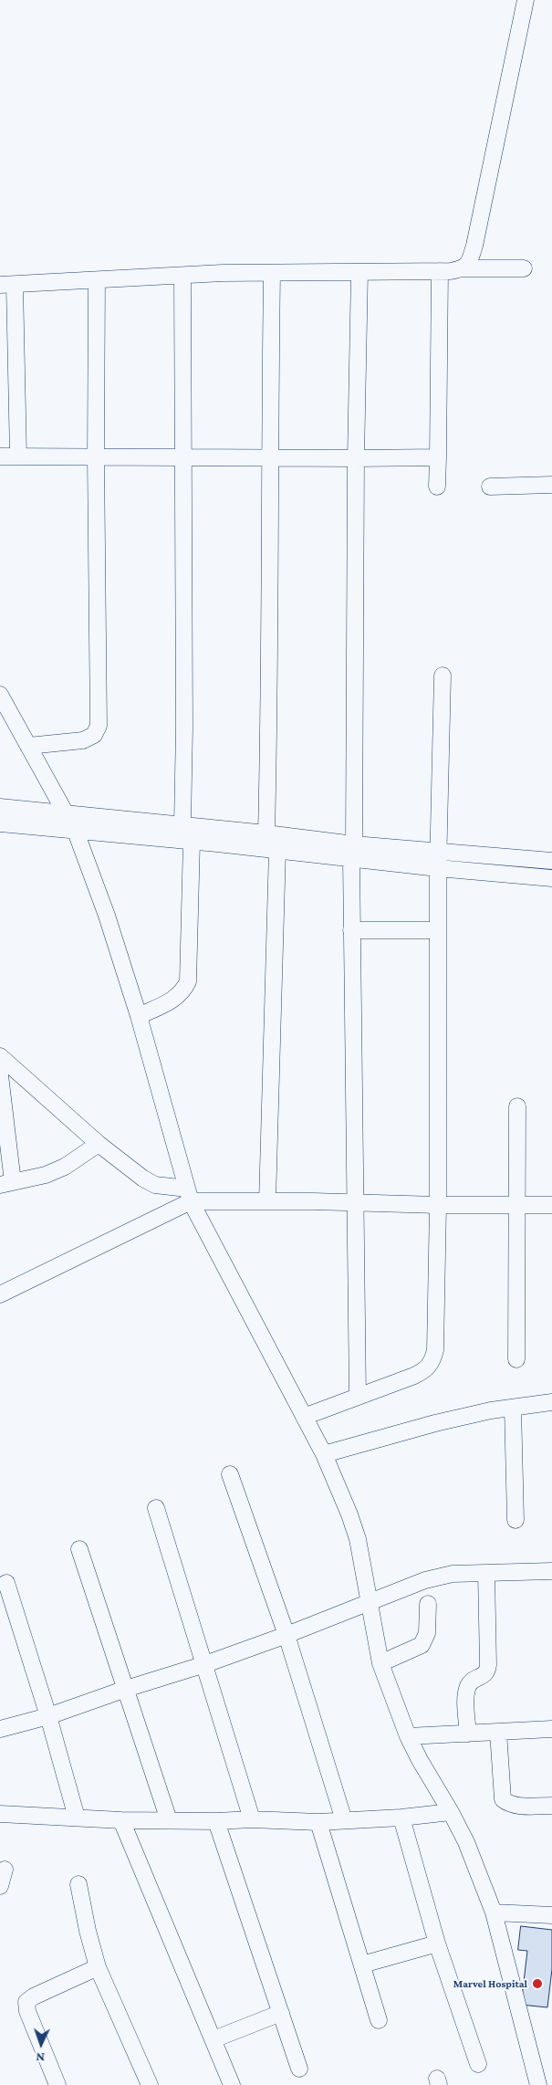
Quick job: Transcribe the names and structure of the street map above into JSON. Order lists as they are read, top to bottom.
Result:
{
  "places": ["Marvel Hospital"],
  "north": "bottom"
}
